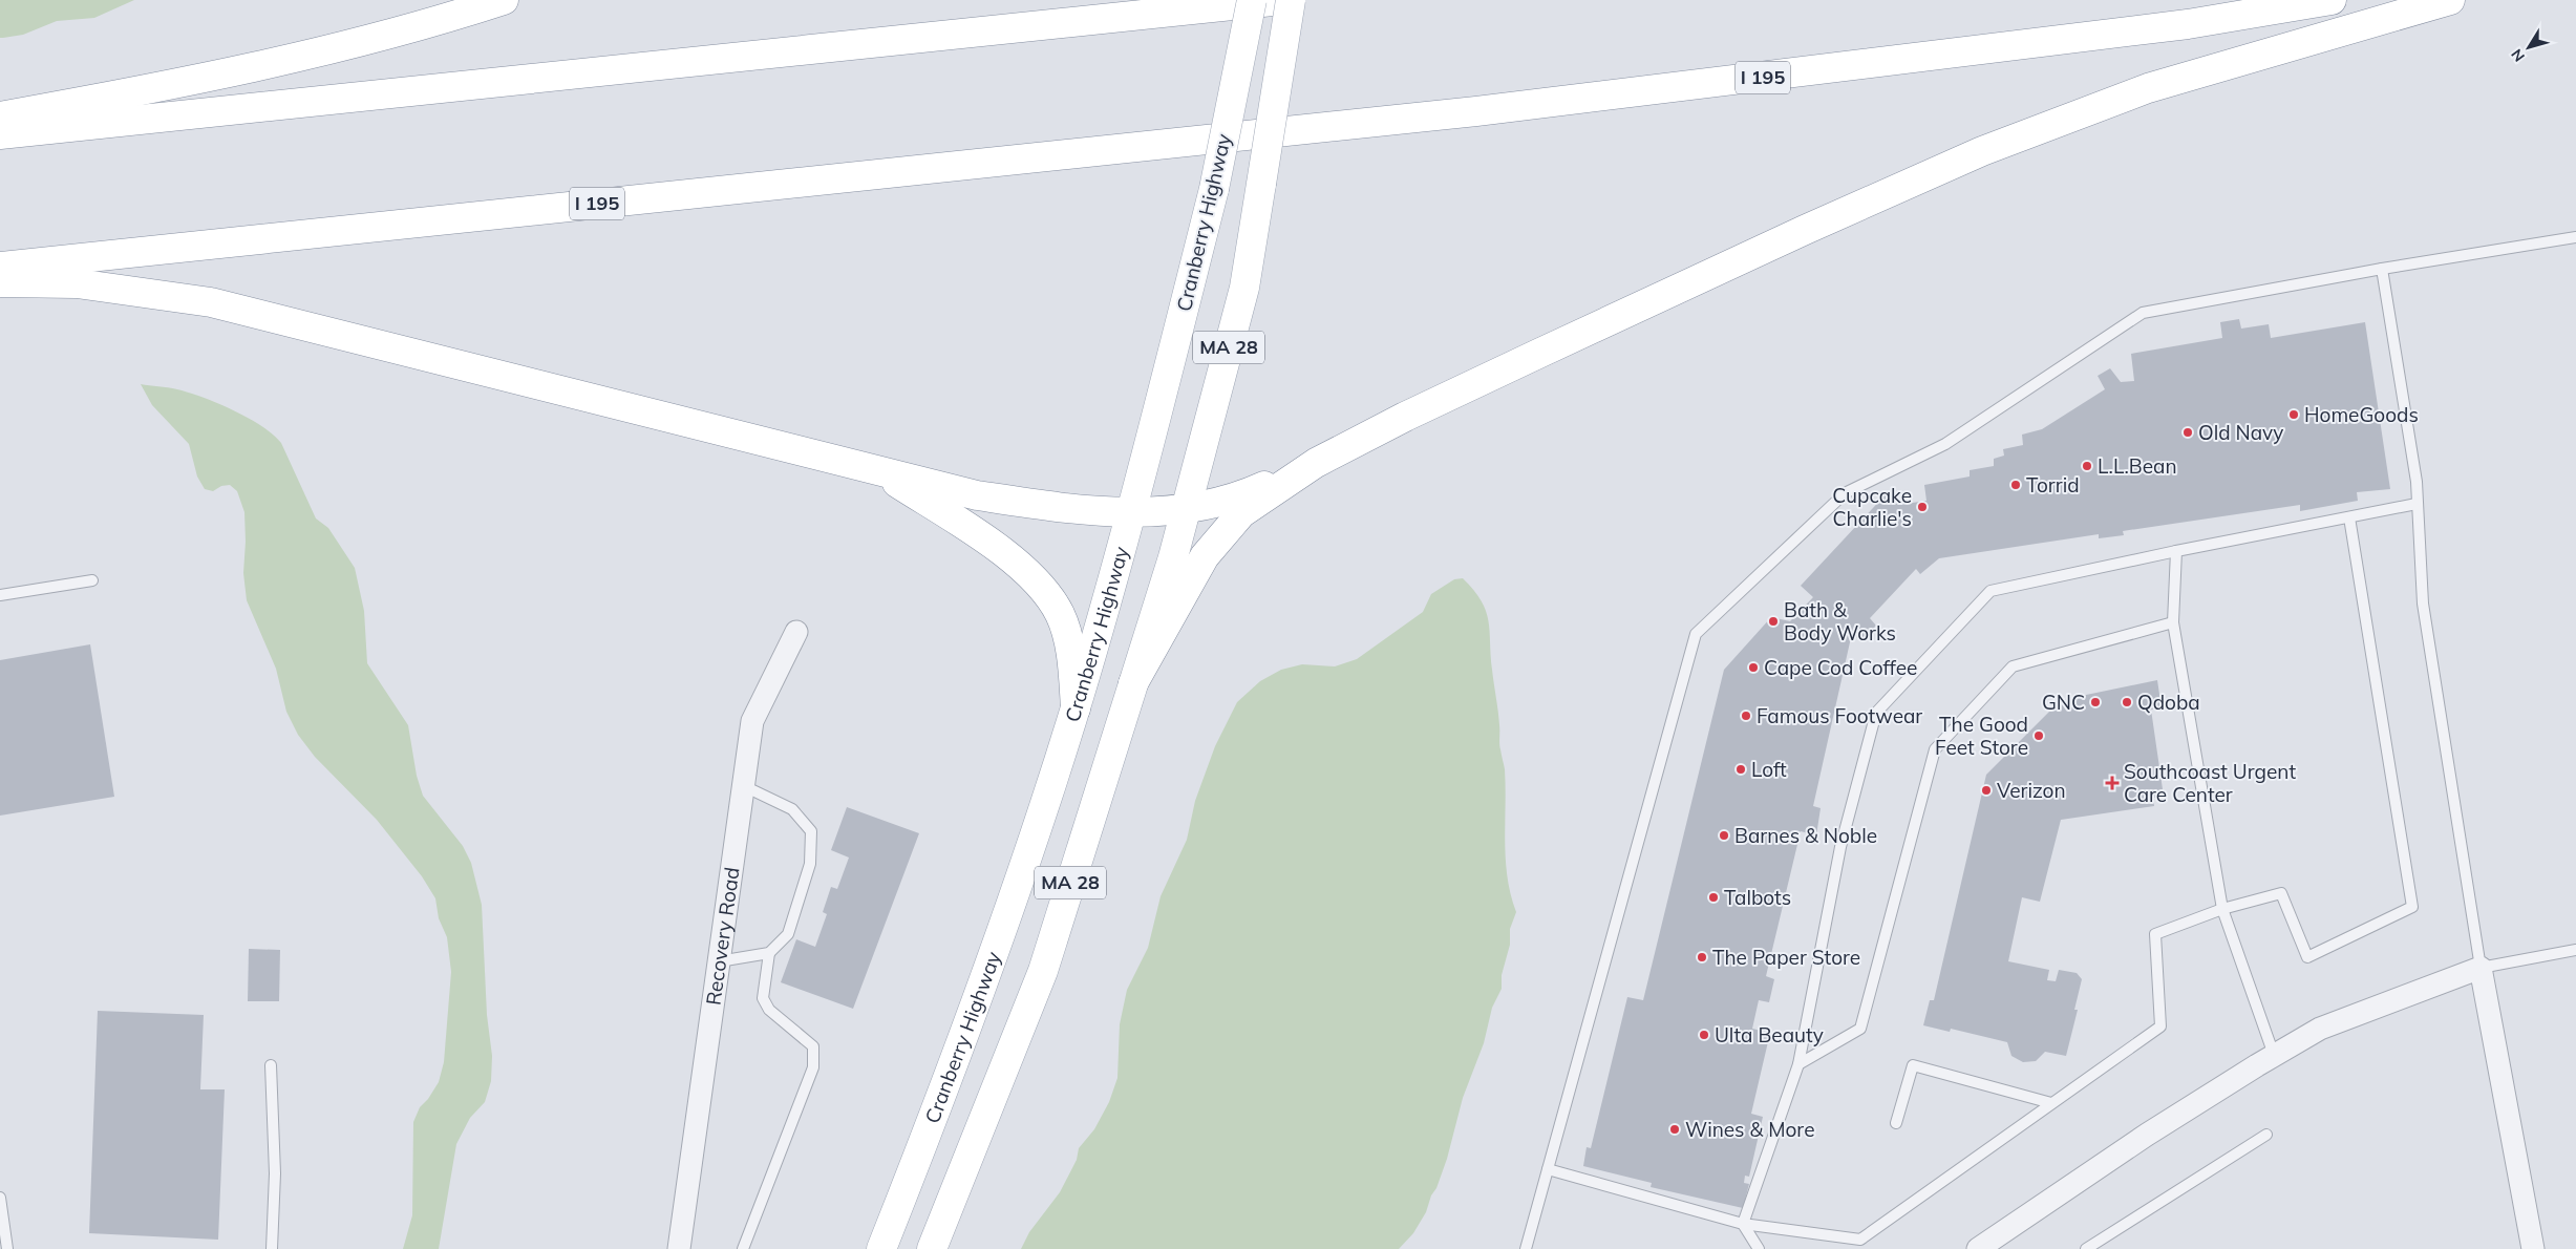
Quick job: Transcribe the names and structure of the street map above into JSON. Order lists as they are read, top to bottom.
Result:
{
  "streets": {
    "main road": ["I 195", "Cranberry Highway", "MA 28"],
    "street": ["Recovery Road"]
  },
  "places": {
    "other": [
      "HomeGoods",
      "Old Navy",
      "L.L.Bean",
      "Torrid",
      "Cupcake Charlie's",
      "Bath & Body Works",
      "Cape Cod Coffee",
      "GNC",
      "Qdoba",
      "Famous Footwear",
      "The Good Feet Store",
      "Loft",
      "Verizon",
      "Barnes & Noble",
      "Talbots",
      "The Paper Store",
      "Ulta Beauty",
      "Wines & More"
    ],
    "health": ["Southcoast Urgent Care Center"]
  },
  "north": "bottom left"
}
